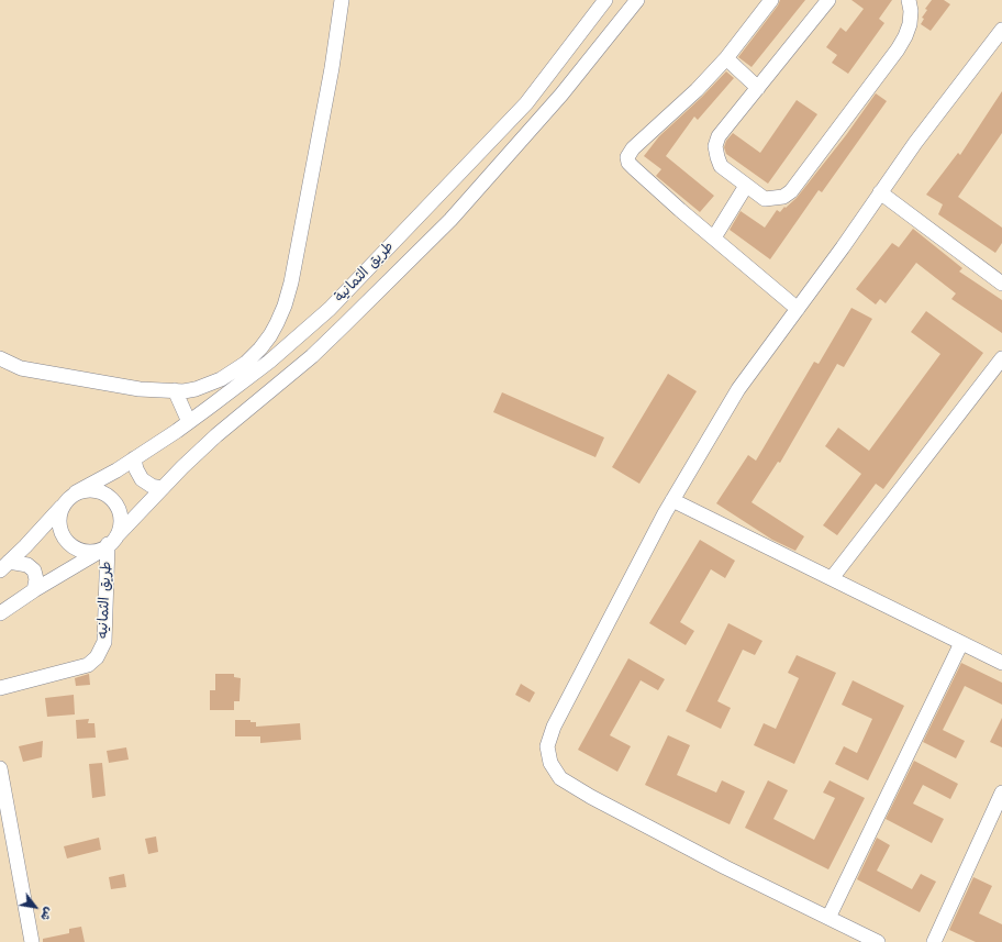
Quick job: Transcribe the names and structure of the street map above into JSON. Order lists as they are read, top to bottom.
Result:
{
  "streets": {
    "street": ["طريق الثمانية", "طريق الثمانيه"]
  },
  "crossings": [
    ["طريق الثمانية", "طريق الثمانيه"]
  ],
  "north": "bottom right"
}
